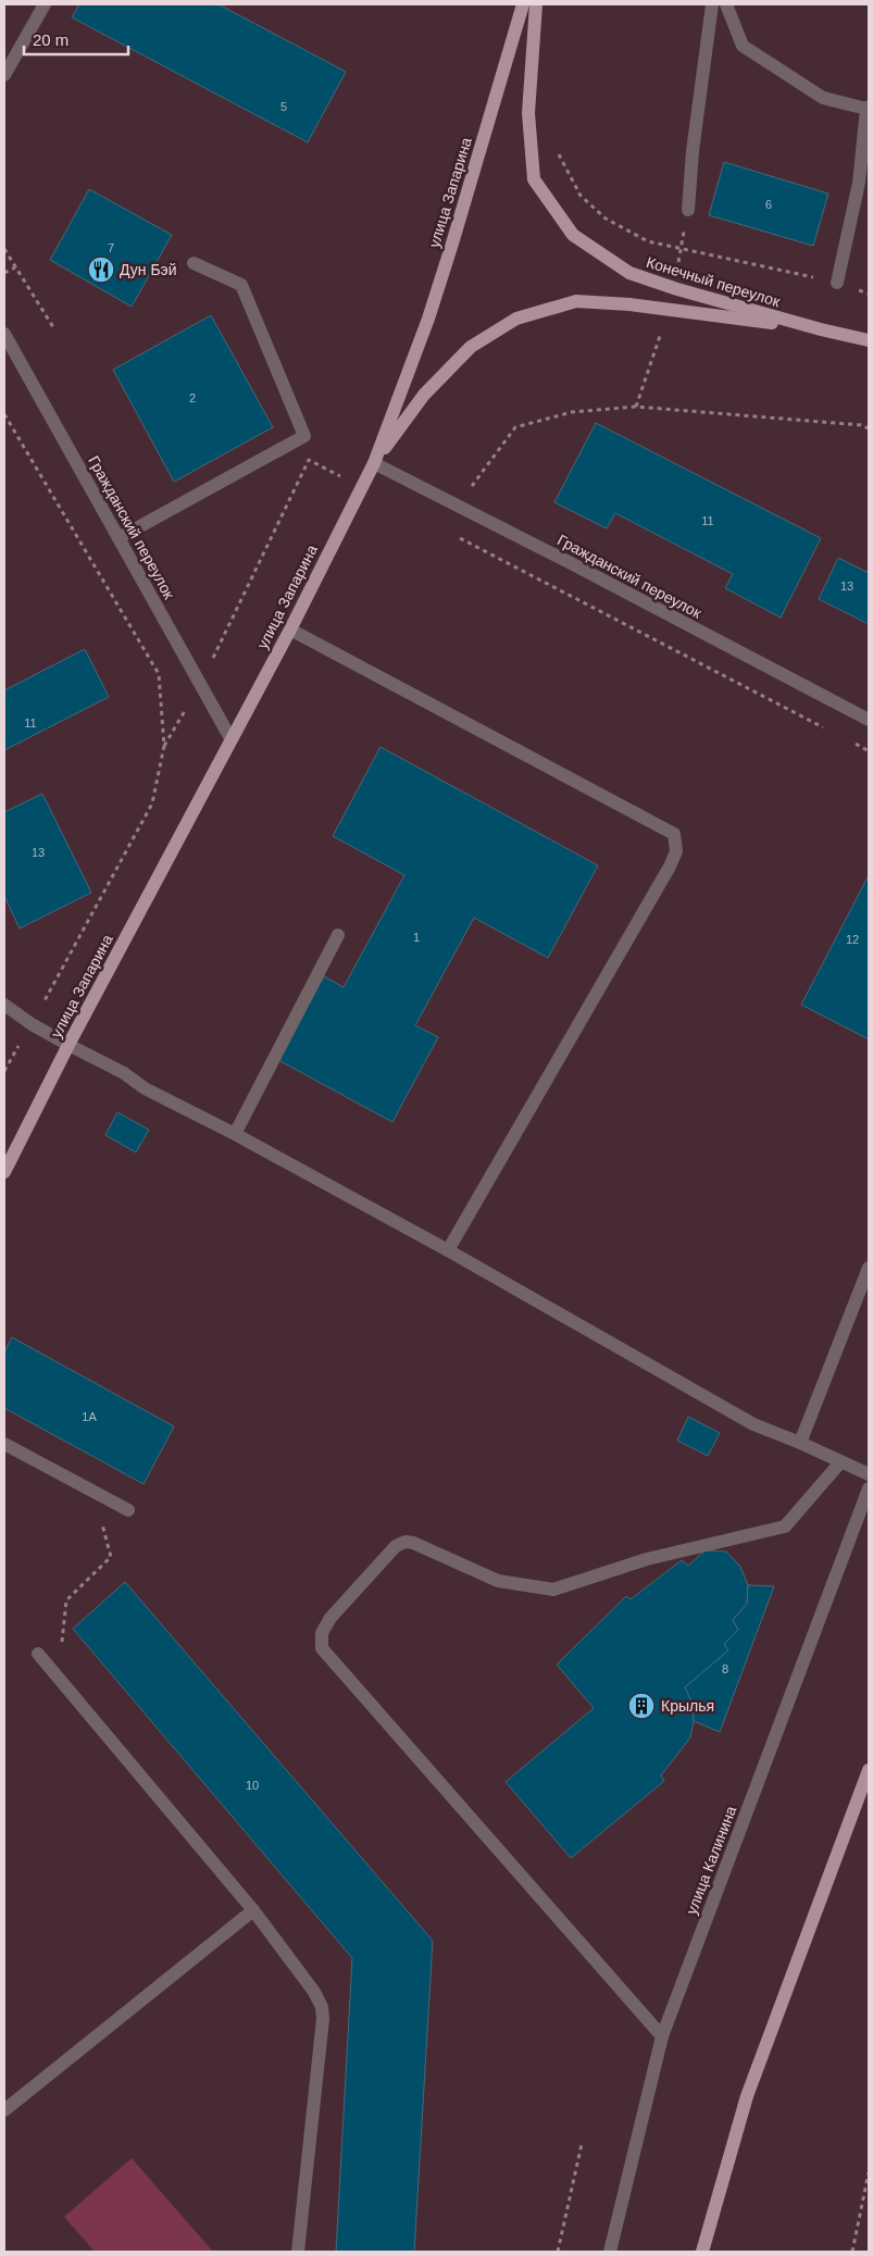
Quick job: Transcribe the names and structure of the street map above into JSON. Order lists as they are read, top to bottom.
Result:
{
  "streets": {
    "main road": ["улица Запарина", "Конечный переулок"],
    "street": ["Гражданский переулок", "улица Калинина"]
  },
  "crossings": [
    ["улица Запарина", "Гражданский переулок"]
  ],
  "places": {
    "restaurant": ["Дун Бэй"],
    "building": ["Крылья"]
  },
  "house_numbers": [
    "5",
    "6",
    "7",
    "2",
    "11",
    "13",
    "11",
    "13",
    "1",
    "12",
    "1А",
    "8",
    "10"
  ],
  "scale_bar": "20 m"
}
